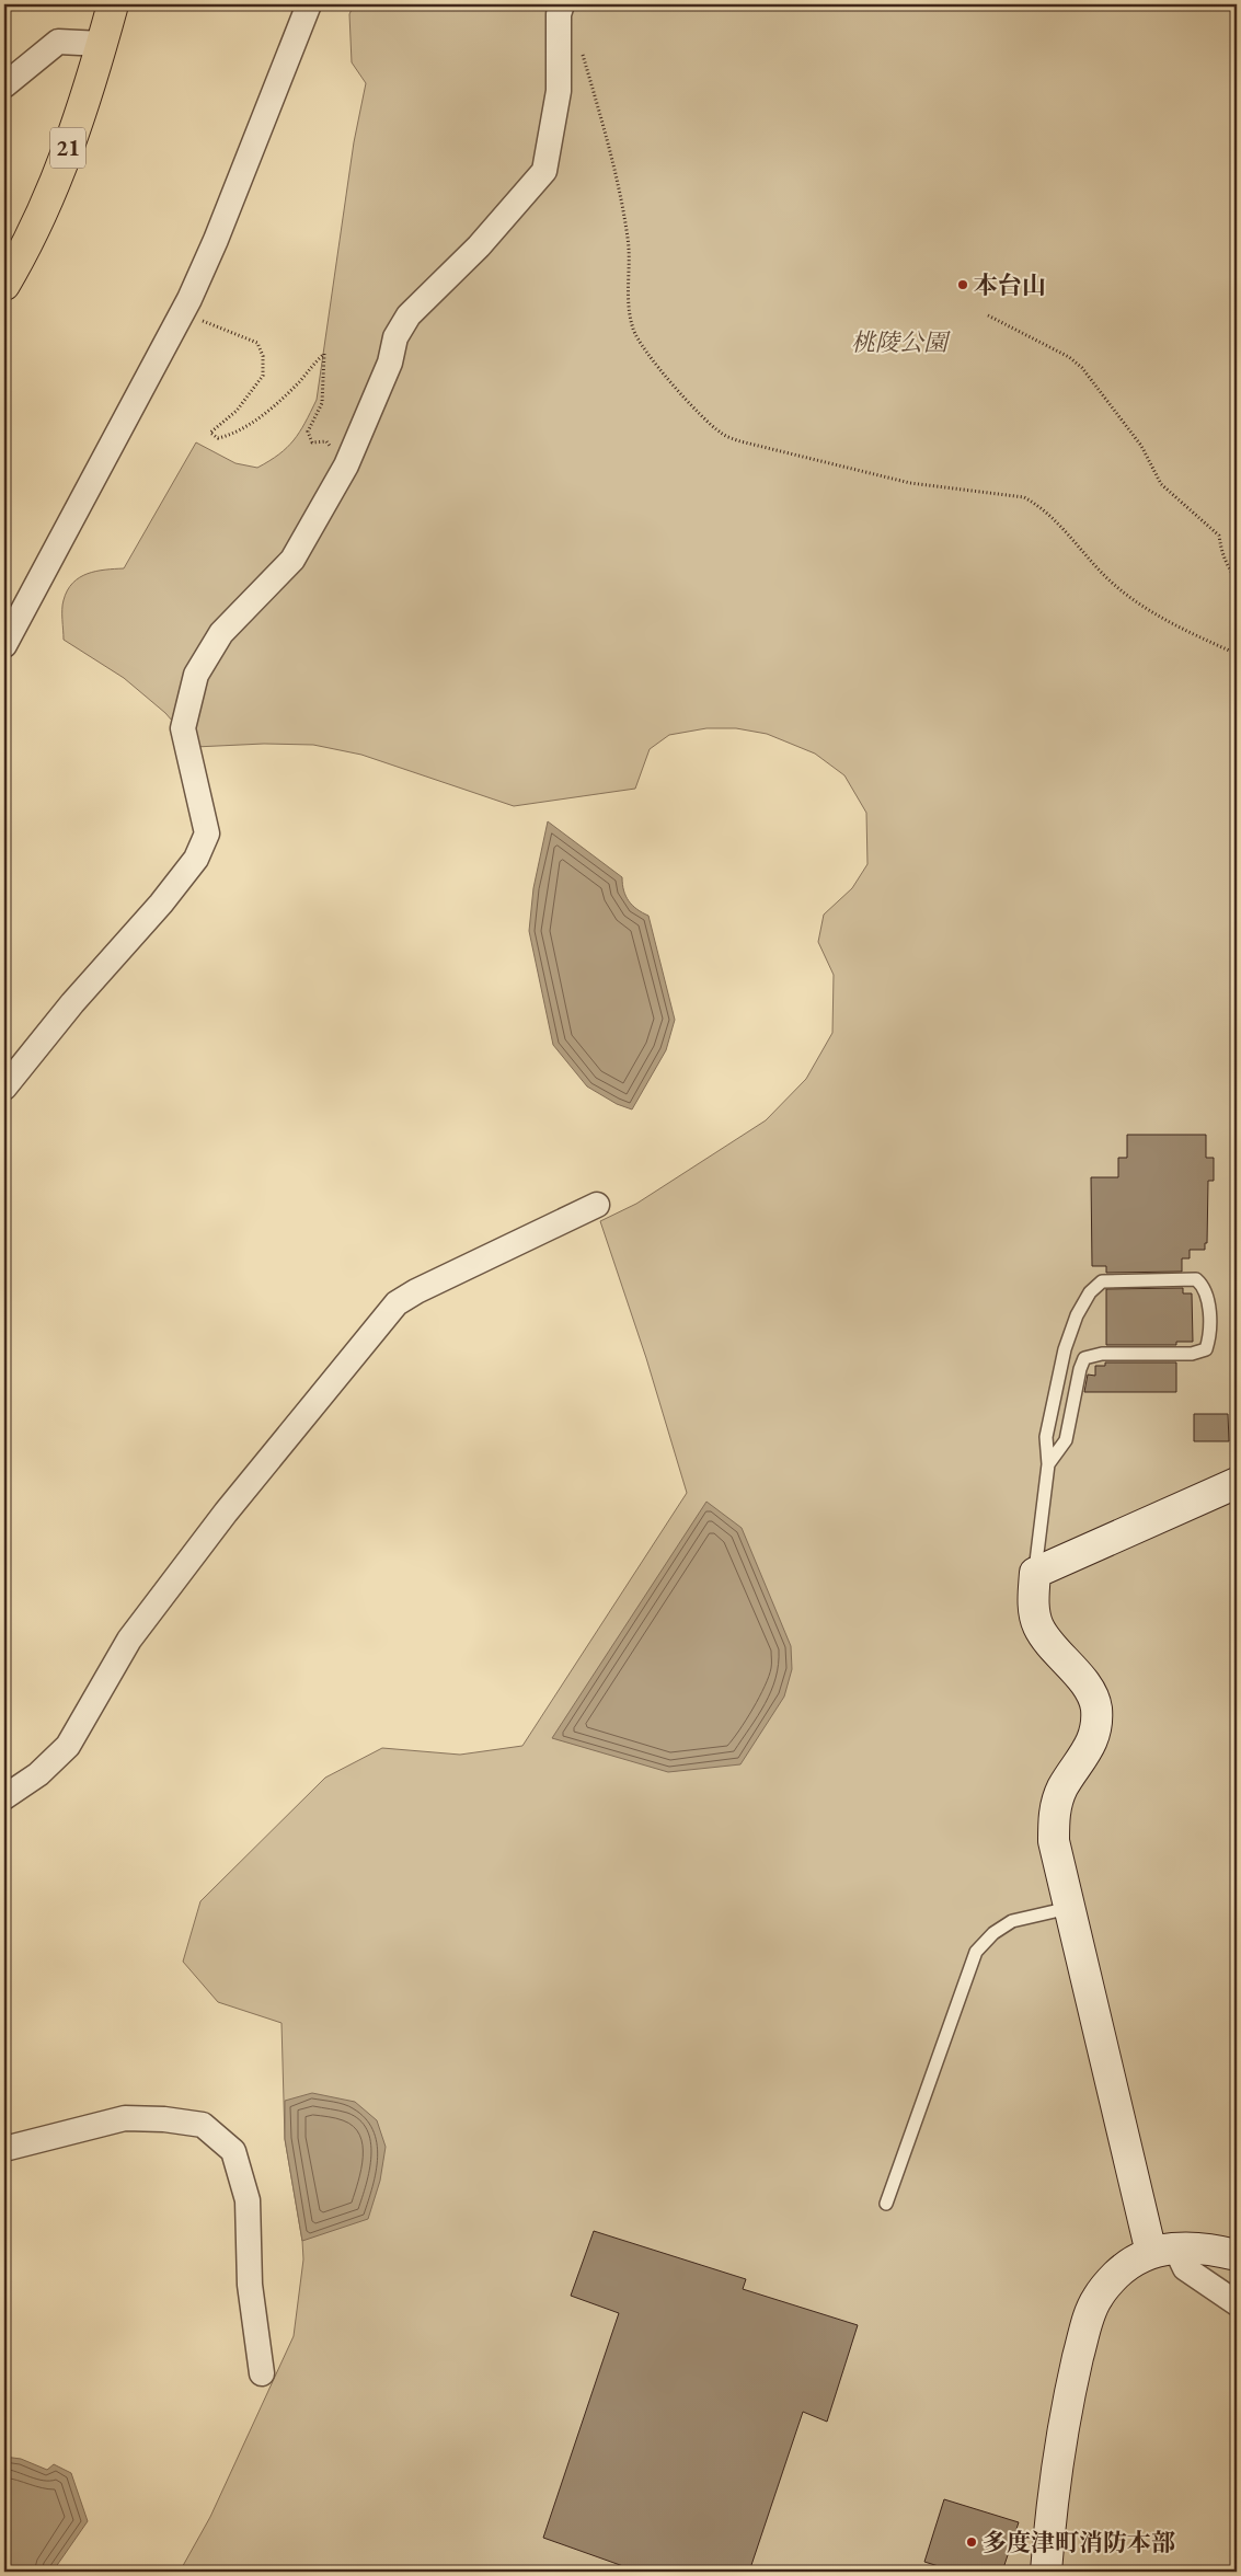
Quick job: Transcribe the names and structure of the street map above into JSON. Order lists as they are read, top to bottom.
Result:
{
  "streets": {
    "main road": ["21"]
  },
  "parks": ["桃陵公園"],
  "places": ["本台山", "多度津町消防本部"]
}
